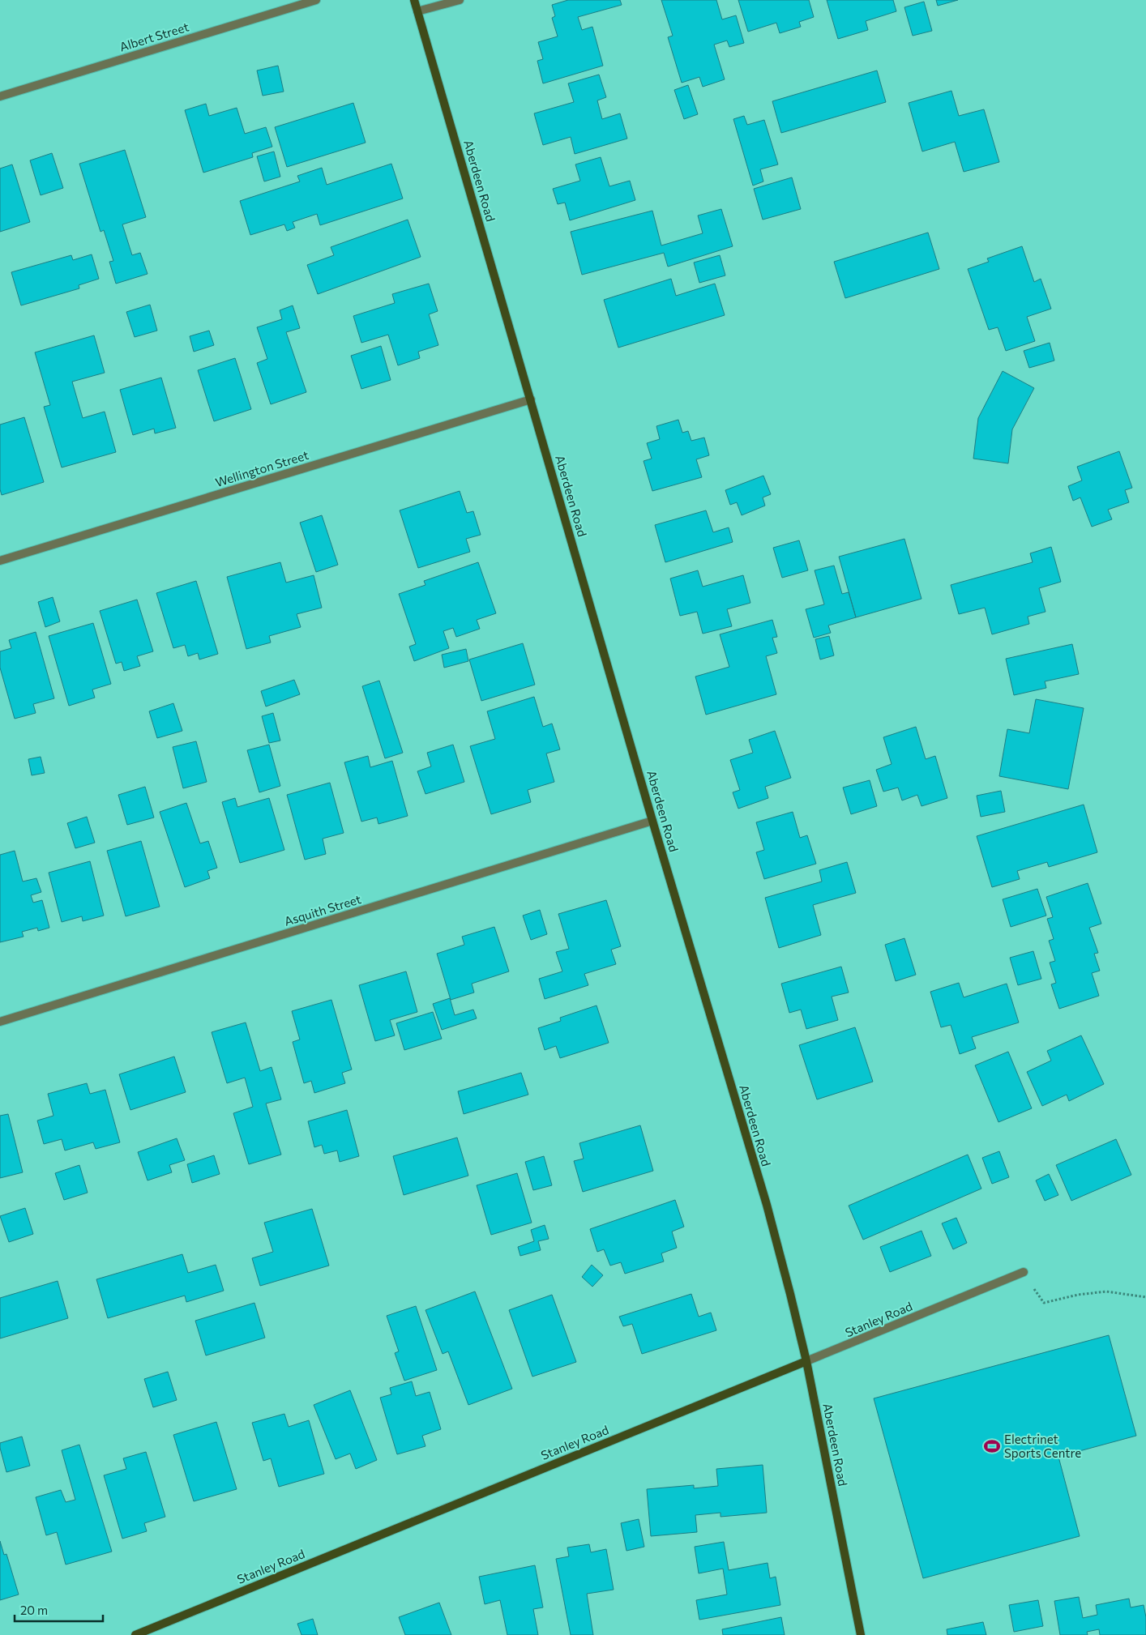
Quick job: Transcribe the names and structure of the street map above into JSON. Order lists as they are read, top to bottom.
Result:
{
  "streets": {
    "street": [
      "Albert Street",
      "Aberdeen Road",
      "Wellington Street",
      "Asquith Street",
      "Stanley Road"
    ]
  },
  "crossings": [
    ["Aberdeen Road", "Wellington Street"],
    ["Aberdeen Road", "Asquith Street"],
    ["Aberdeen Road", "Stanley Road"]
  ],
  "places": {
    "sports": ["Electrinet Sports Centre"]
  },
  "scale_bar": "20 m"
}
